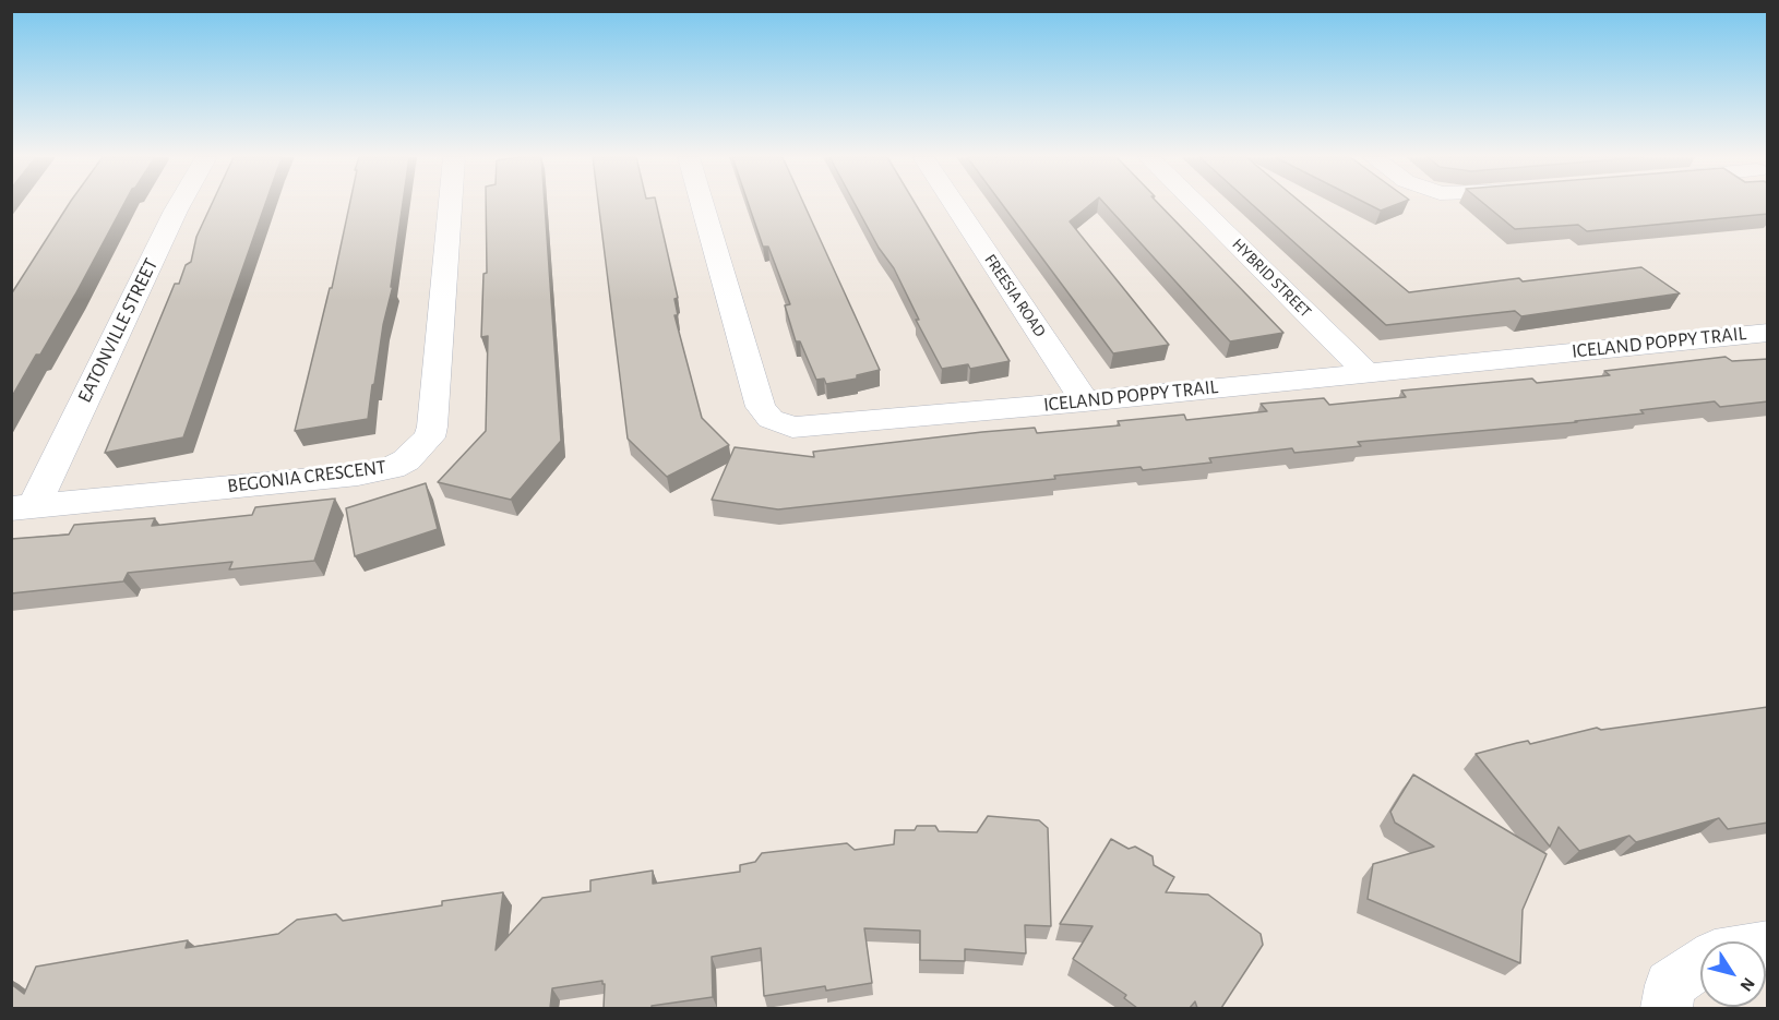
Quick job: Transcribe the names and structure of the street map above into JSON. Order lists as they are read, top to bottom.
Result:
{
  "streets": {
    "street": [
      "HYBRID STREET",
      "FREESIA ROAD",
      "EATONVILLE STREET",
      "ICELAND POPPY TRAIL",
      "BEGONIA CRESCENT"
    ]
  },
  "crossings": [
    ["HYBRID STREET", "ICELAND POPPY TRAIL"],
    ["FREESIA ROAD", "ICELAND POPPY TRAIL"],
    ["EATONVILLE STREET", "BEGONIA CRESCENT"]
  ],
  "north": "bottom right"
}
